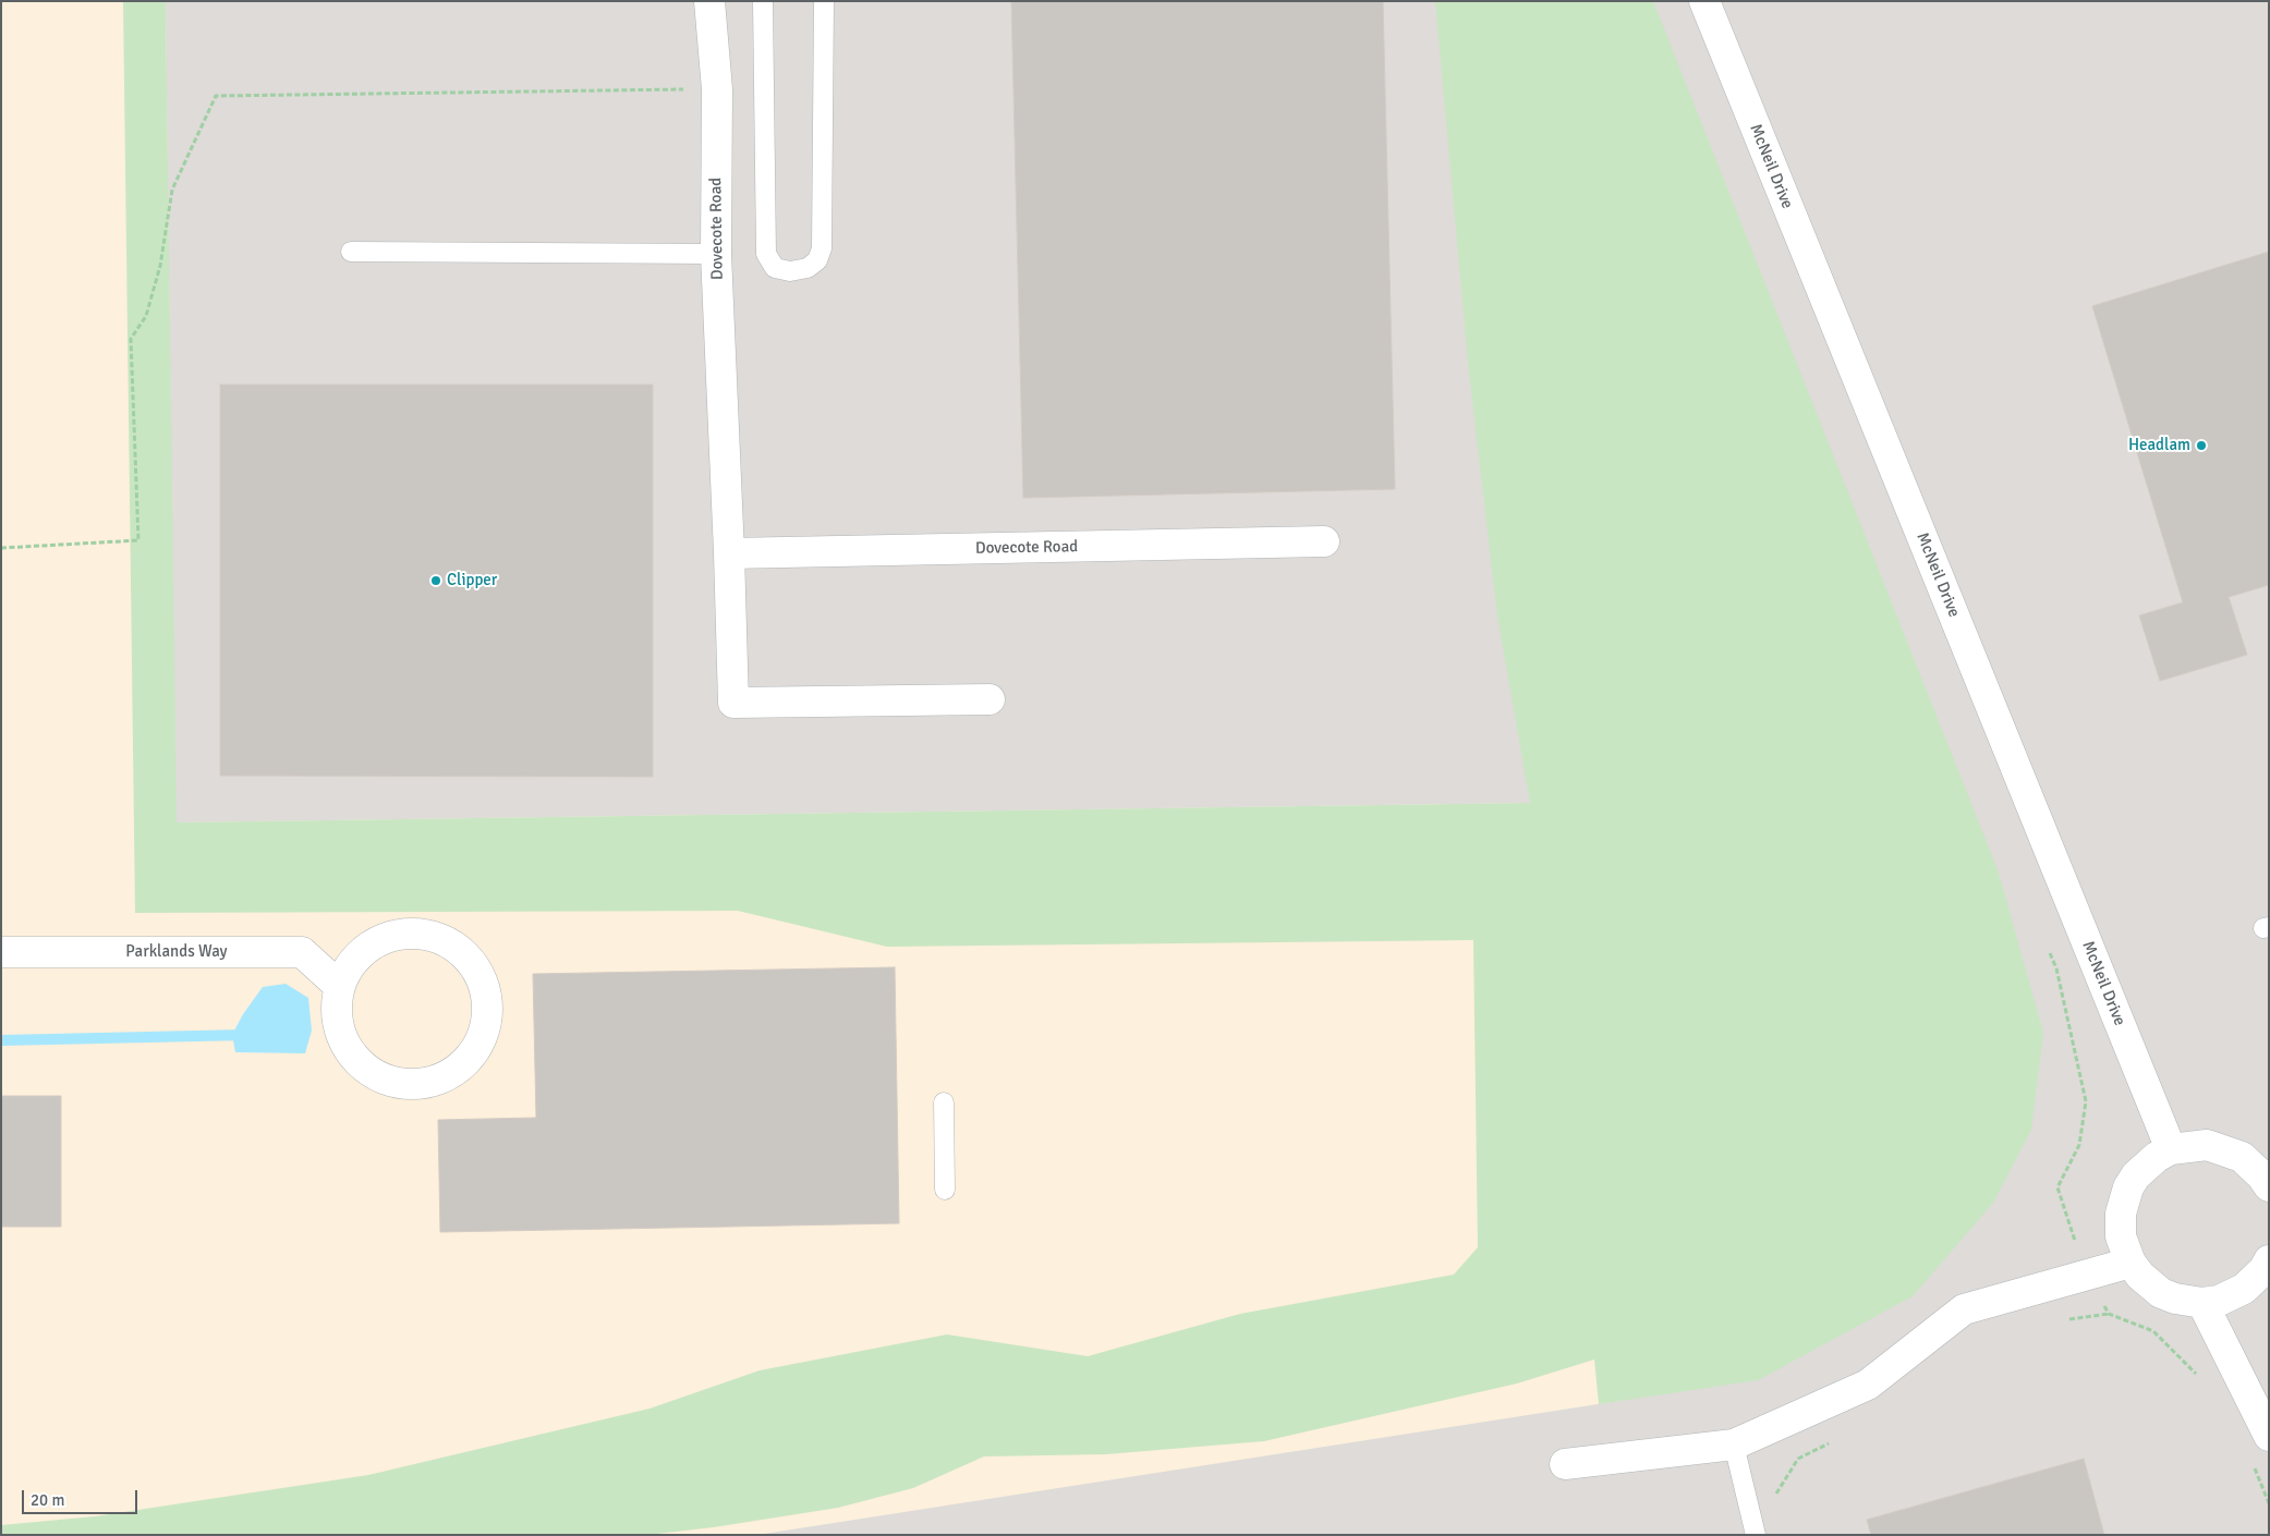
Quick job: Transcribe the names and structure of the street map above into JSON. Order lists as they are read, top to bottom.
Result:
{
  "streets": {
    "street": ["McNeil Drive", "Dovecote Road", "Parklands Way"]
  },
  "places": ["Headlam", "Clipper"],
  "scale_bar": "20 m"
}
